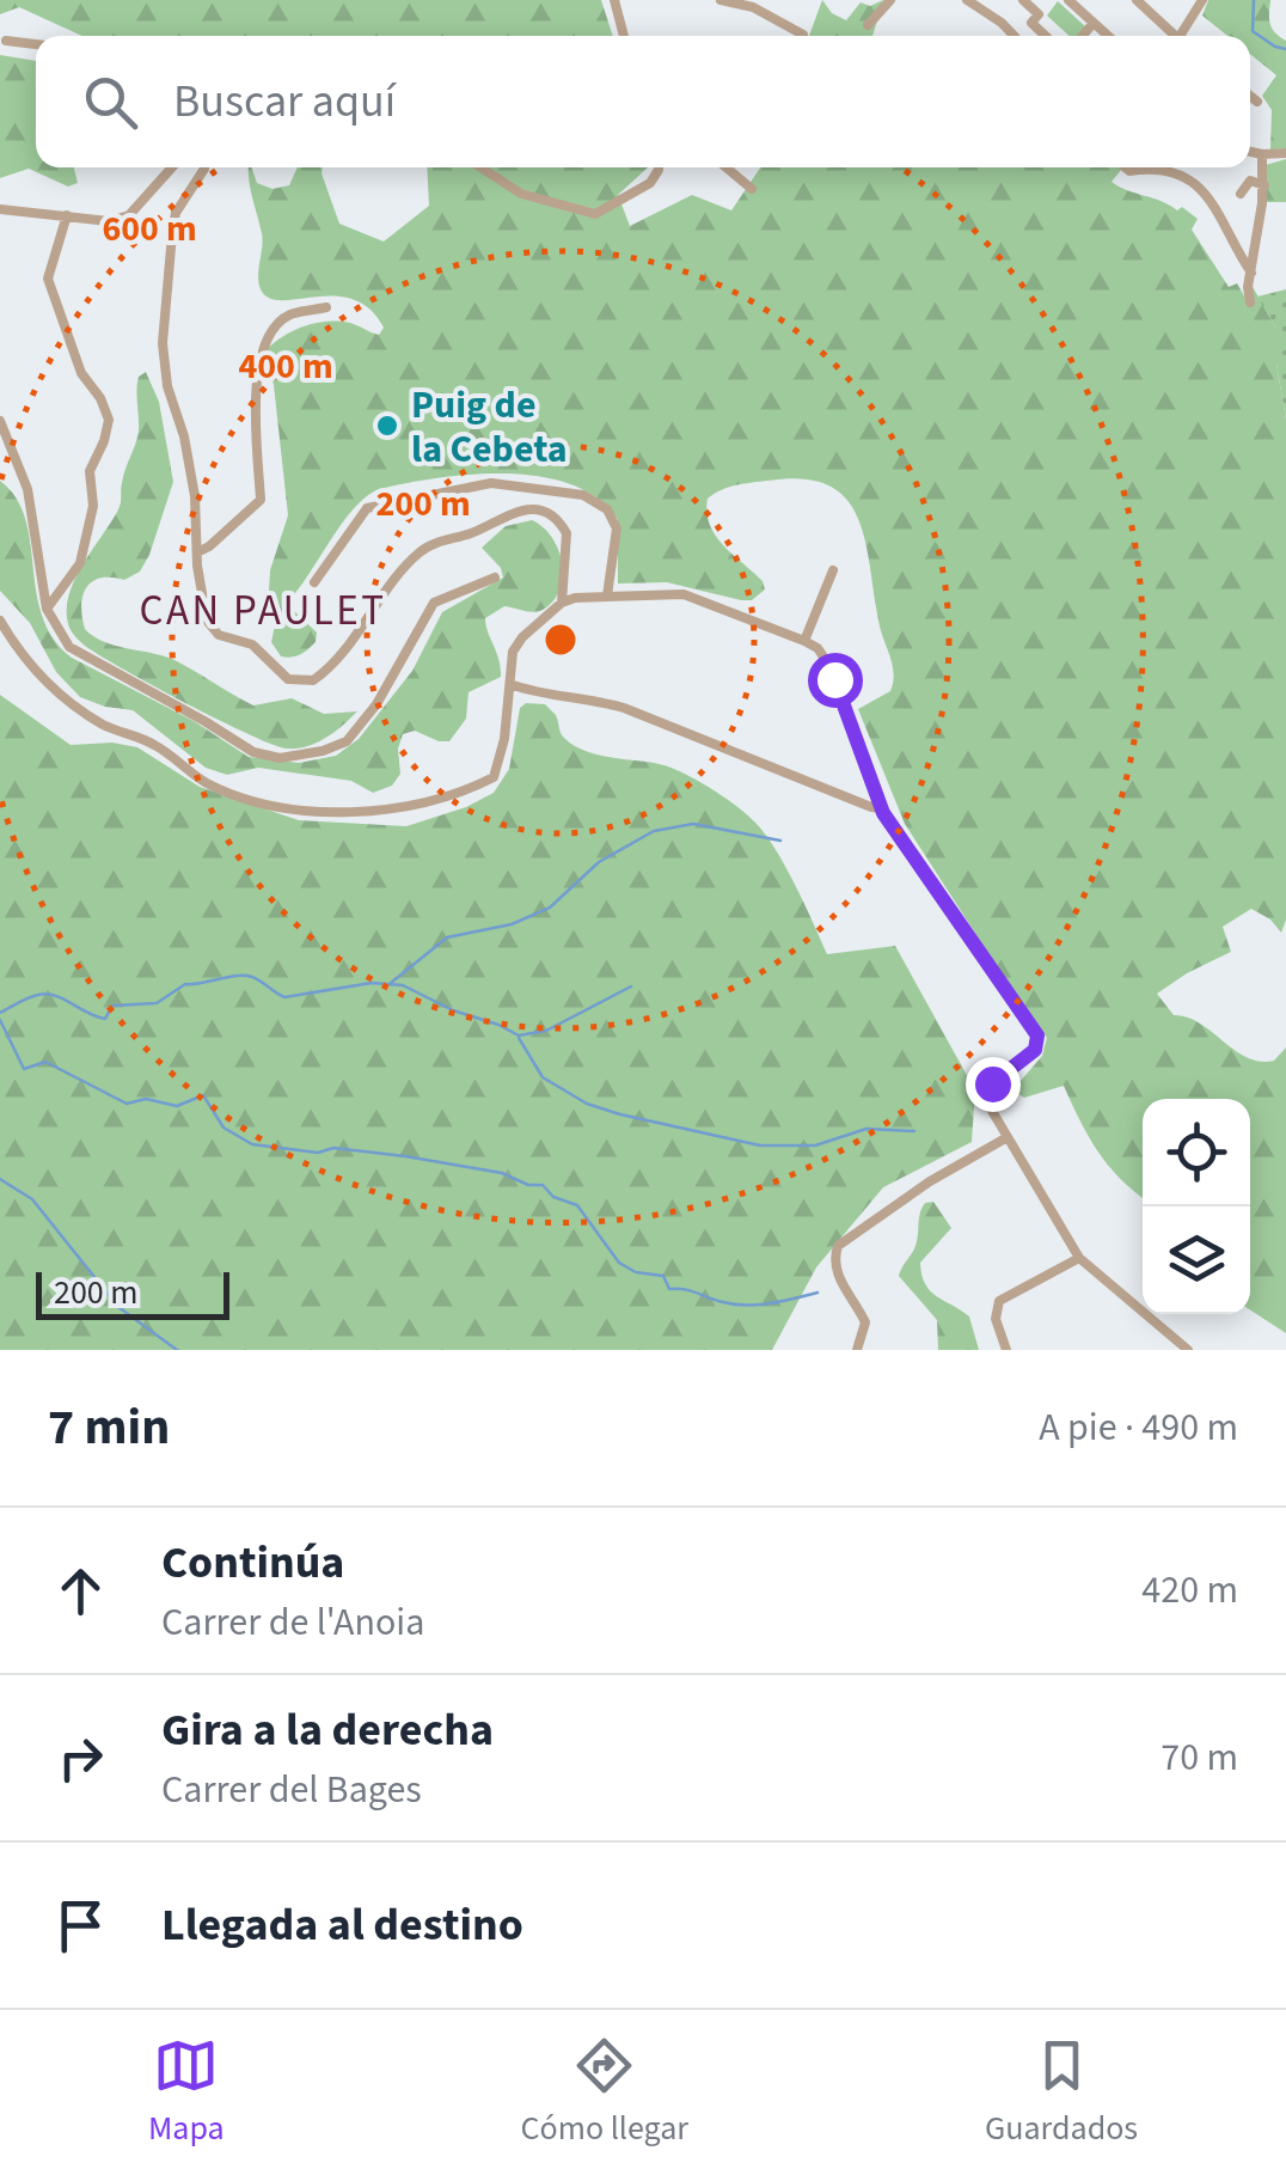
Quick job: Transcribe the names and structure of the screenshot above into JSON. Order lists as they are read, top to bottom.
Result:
{
  "districts": ["CAN PAULET"],
  "places": ["Puig de la Cebeta"],
  "scale_bar": "200 m",
  "page": {
    "search": "Buscar aquí",
    "scale": "200 m",
    "heading": ["7 min", "A pie · 490 m"],
    "list": [
      ["Continúa", "Carrer de l'Anoia", "420 m"],
      ["Gira a la derecha", "Carrer del Bages", "70 m"],
      "Llegada al destino"
    ],
    "nav": ["Mapa", "Cómo llegar", "Guardados"]
  },
  "rings": ["600 m", "400 m", "200 m"]
}
